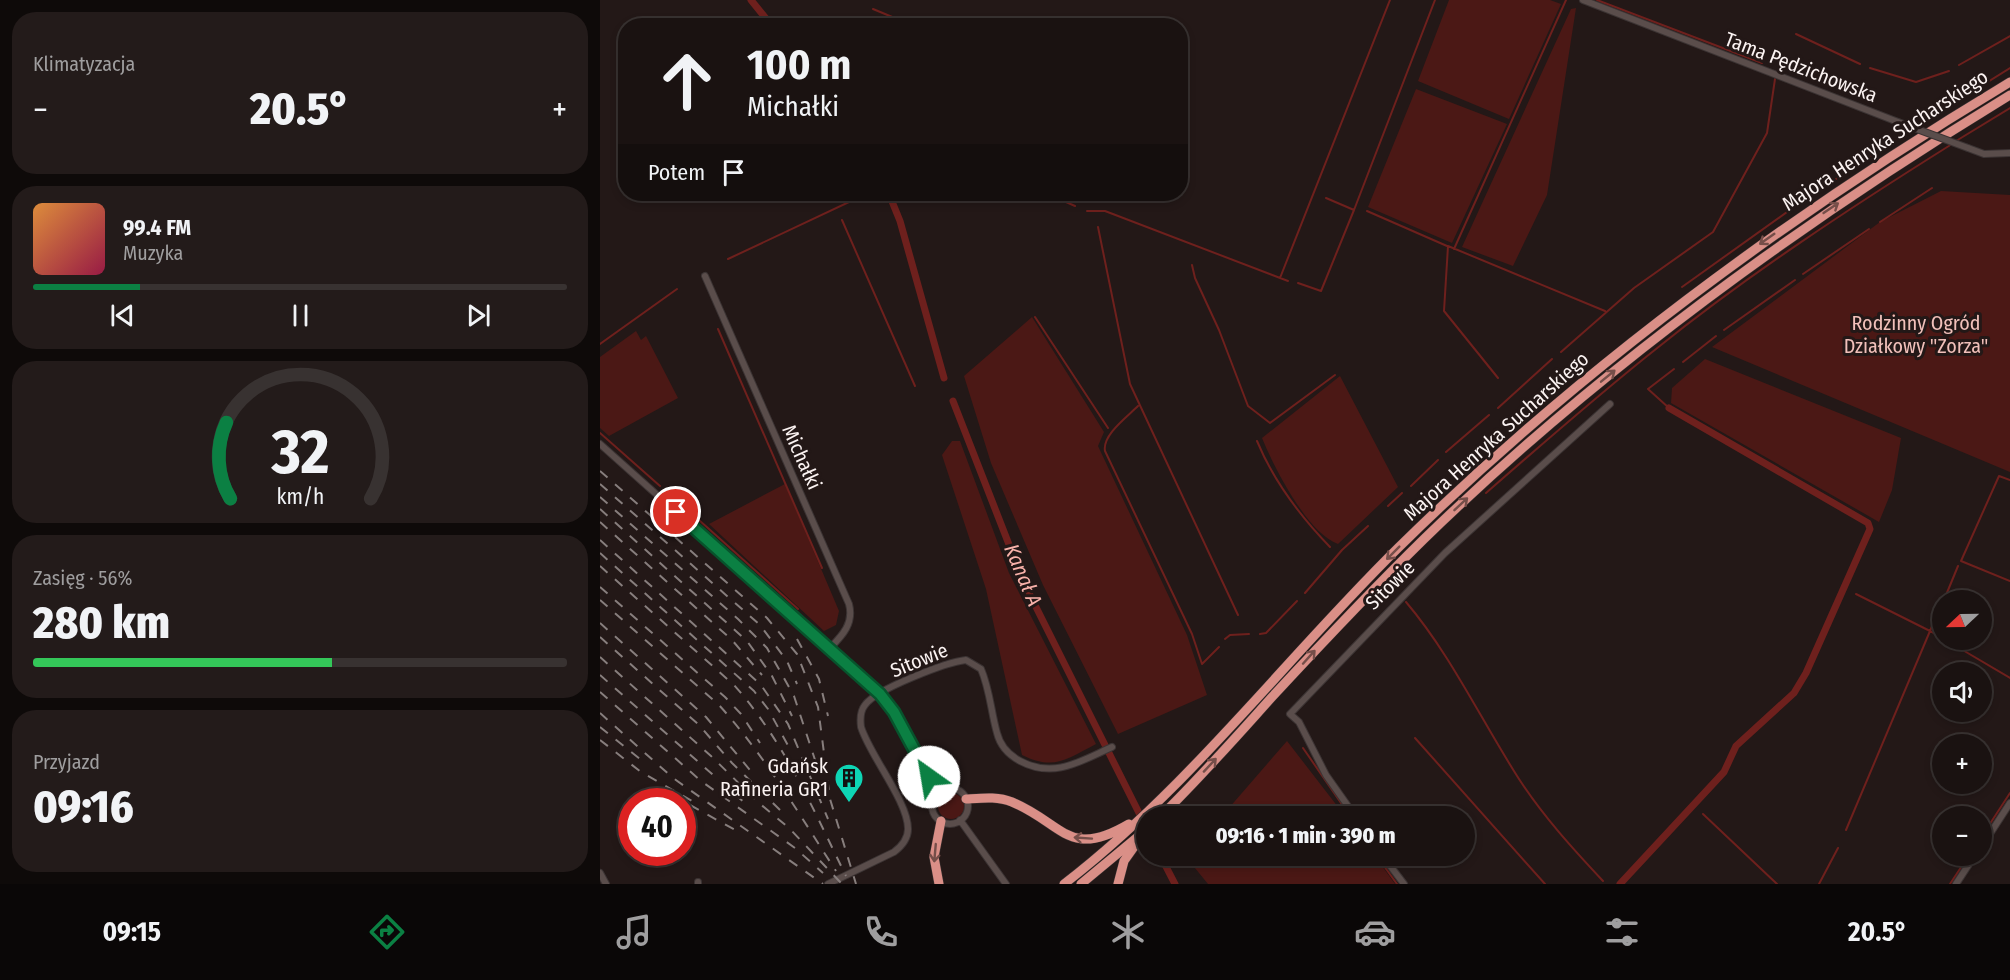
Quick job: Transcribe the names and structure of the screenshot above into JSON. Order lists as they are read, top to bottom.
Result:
{
  "streets": {
    "highway": ["Majora Henryka Sucharskiego"],
    "street": ["Tama Pędzichowska", "Michałki", "Sitowie"]
  },
  "water": ["Kanał A"],
  "parks": ["Rodzinny Ogród Działkowy \"Zorza\""],
  "places": {
    "building": ["Gdańsk Rafineria GR1"]
  },
  "north": "left",
  "page": {
    "tile": [
      "Klimatyzacja",
      ["Zasięg · 56%", "280 km"],
      ["Przyjazd", "09:16"]
    ],
    "turn": ["100 m", "Michałki"],
    "heat": ["−", "20.5°", "+"],
    "then": "Potem",
    "song": ["99.4 FM", "Muzyka"],
    "map_buttons": ["+", "−"],
    "limit": "40",
    "trip": "09:16 · 1 min · 390 m",
    "tabs": ["09:15", "20.5°"],
    "gauge": ["32", "km/h"]
  }
}
